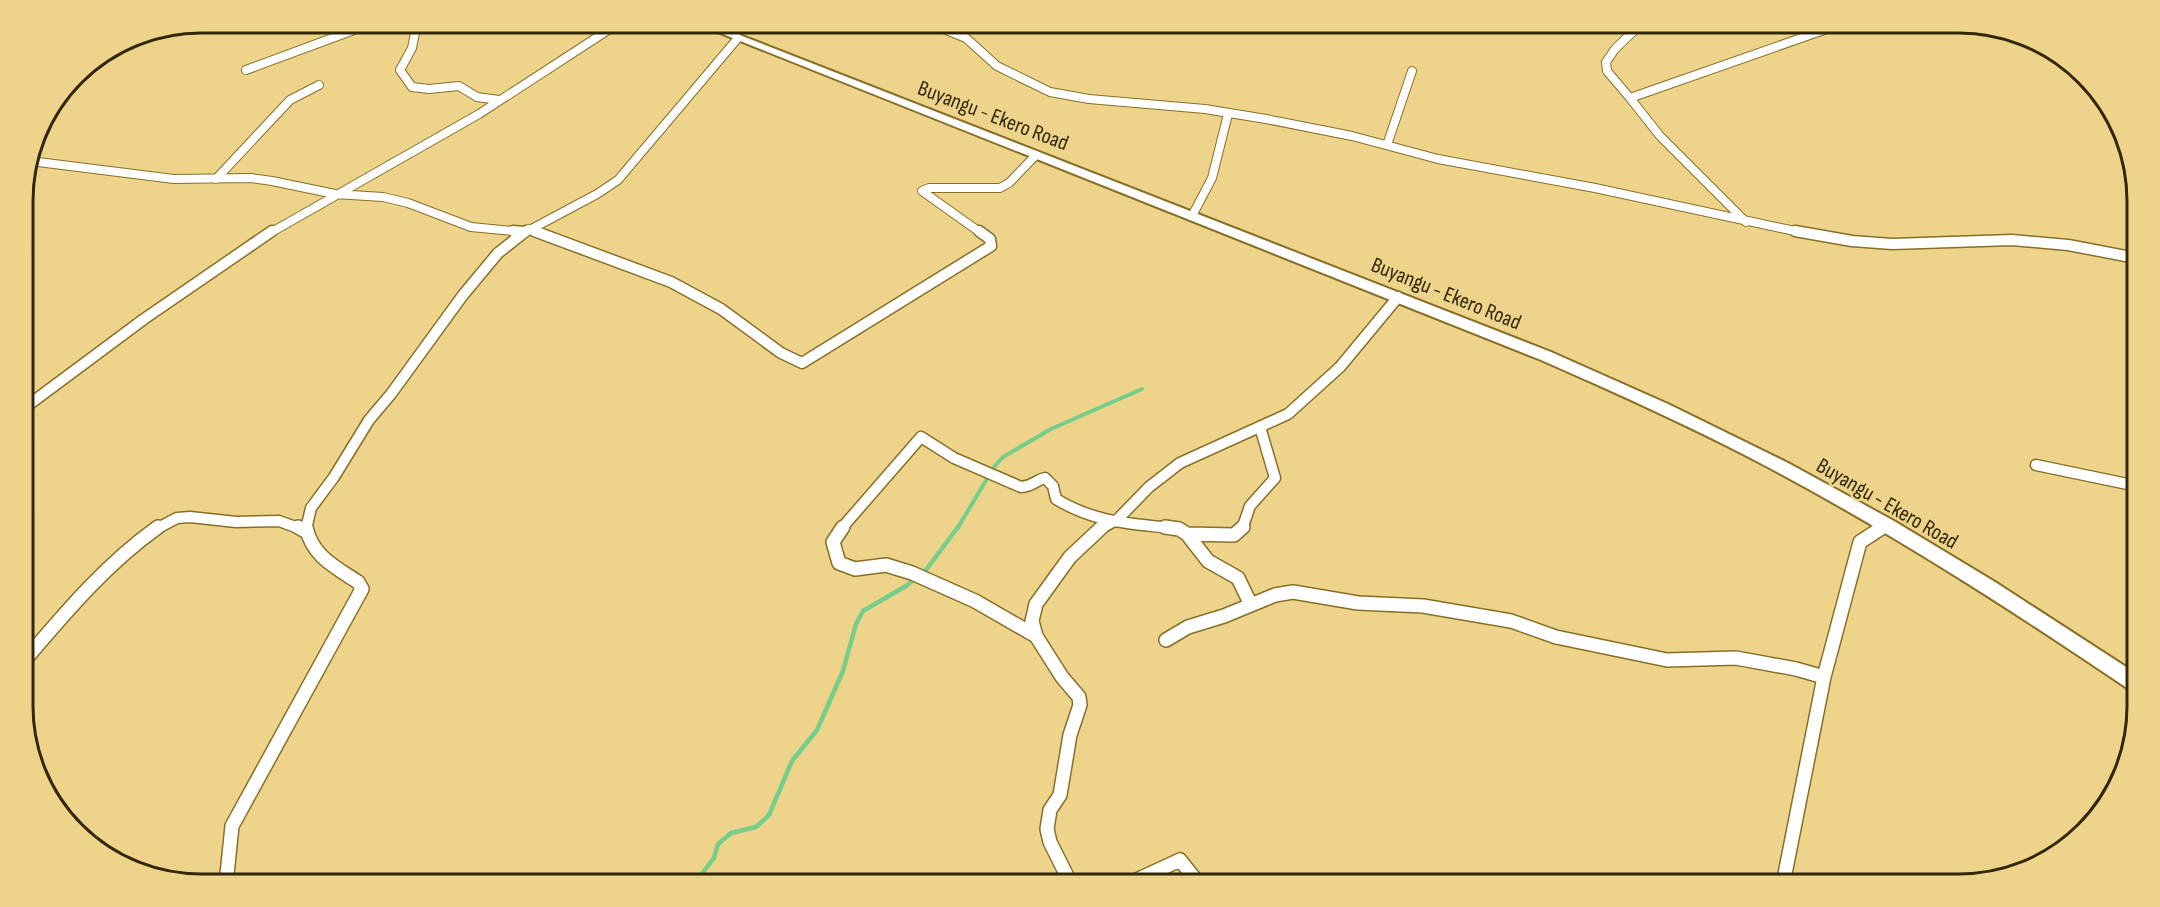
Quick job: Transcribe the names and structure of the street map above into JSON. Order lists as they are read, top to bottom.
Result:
{
  "streets": {
    "main road": ["Buyangu - Ekero Road"]
  }
}
